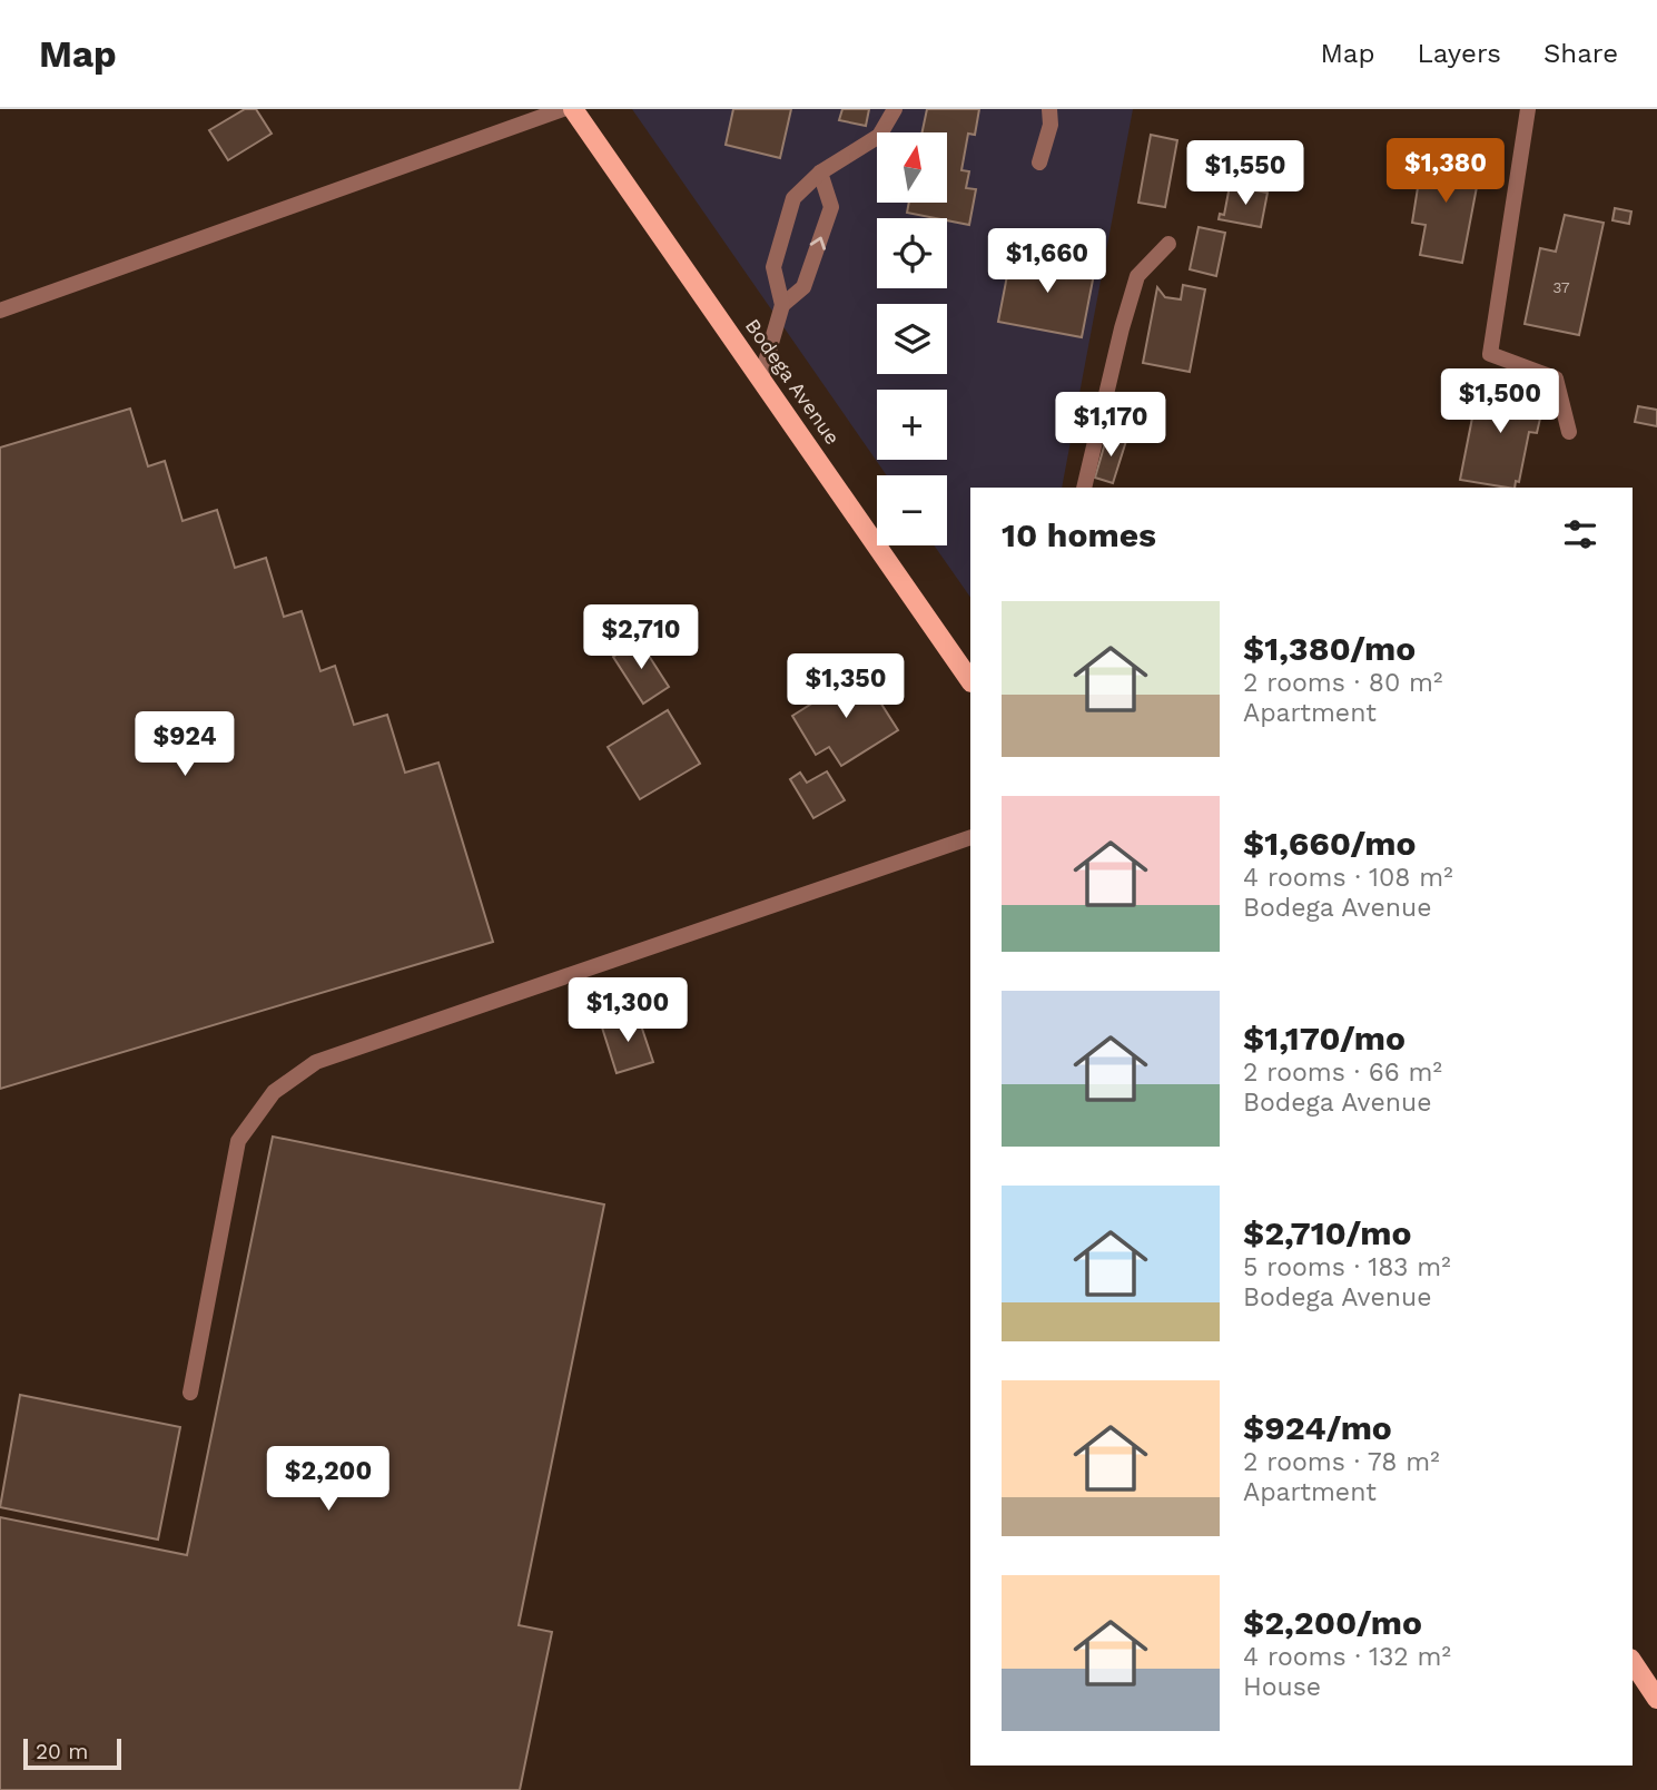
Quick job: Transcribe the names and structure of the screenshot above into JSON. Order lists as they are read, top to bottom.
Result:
{
  "streets": {
    "main road": ["Bodega Avenue"]
  },
  "house_numbers": ["37"],
  "scale_bar": "20 m",
  "north": "top",
  "page": {
    "header": "Map",
    "nav": ["Map", "Layers", "Share"],
    "map_buttons": ["+", "−"],
    "price": [
      "$1,380",
      "$1,550",
      "$1,660",
      "$1,500",
      "$1,170",
      "$2,710",
      "$1,350",
      "$924",
      "$1,300",
      "$2,200"
    ],
    "heading": "10 homes",
    "list": [
      {
        "name": "$1,380/mo",
        "note": "2 rooms · 80 m² · Apartment"
      },
      {
        "name": "$1,660/mo",
        "note": "4 rooms · 108 m² · Bodega Avenue"
      },
      {
        "name": "$1,170/mo",
        "note": "2 rooms · 66 m² · Bodega Avenue"
      },
      {
        "name": "$2,710/mo",
        "note": "5 rooms · 183 m² · Bodega Avenue"
      },
      {
        "name": "$924/mo",
        "note": "2 rooms · 78 m² · Apartment"
      },
      {
        "name": "$2,200/mo",
        "note": "4 rooms · 132 m² · House"
      }
    ],
    "scale": "20 m"
  }
}
